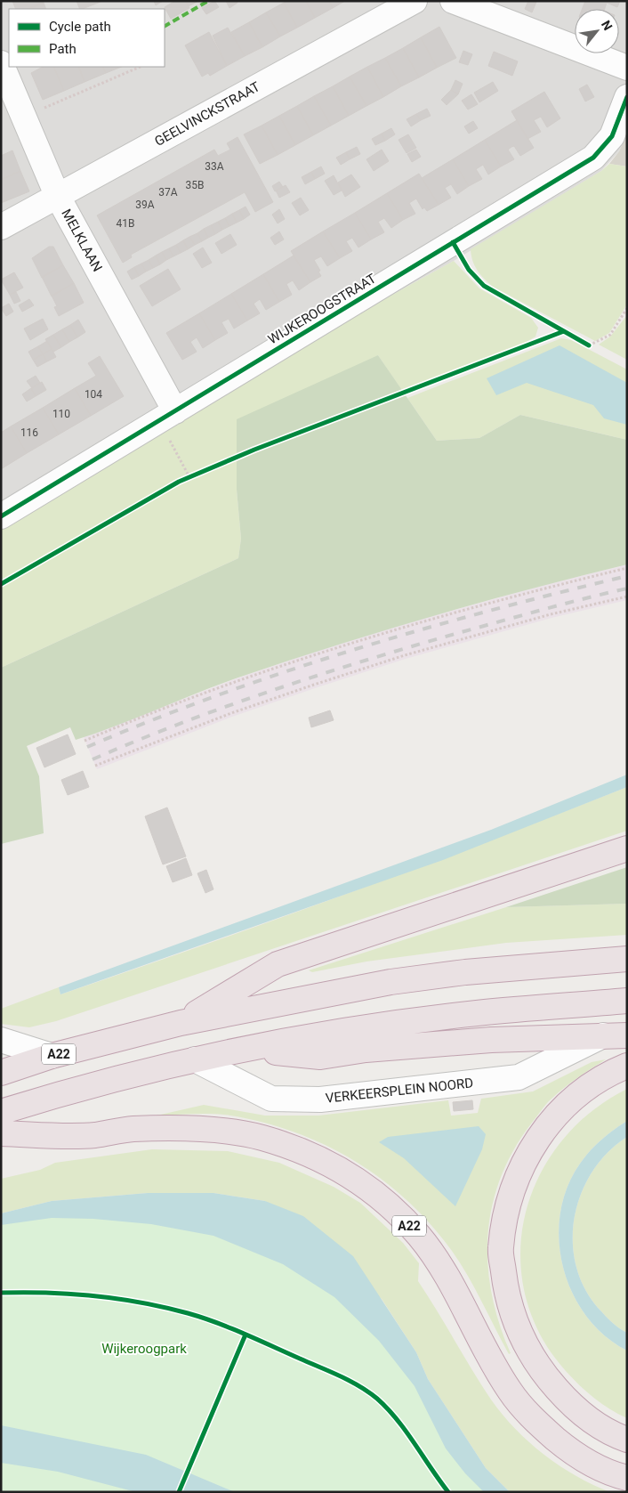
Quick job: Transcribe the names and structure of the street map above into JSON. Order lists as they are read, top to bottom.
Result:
{
  "streets": {
    "highway": ["A22"],
    "street": [
      "GEELVINCKSTRAAT",
      "MELKLAAN",
      "WIJKEROOGSTRAAT",
      "VERKEERSPLEIN NOORD"
    ]
  },
  "crossings": [
    ["GEELVINCKSTRAAT", "MELKLAAN"],
    ["MELKLAAN", "WIJKEROOGSTRAAT"]
  ],
  "parks": ["Wijkeroogpark"],
  "house_numbers": [
    "33A",
    "35B",
    "37A",
    "39A",
    "41B",
    "104",
    "110",
    "116"
  ],
  "legend": ["Cycle path", "Path"],
  "north": "top right"
}
